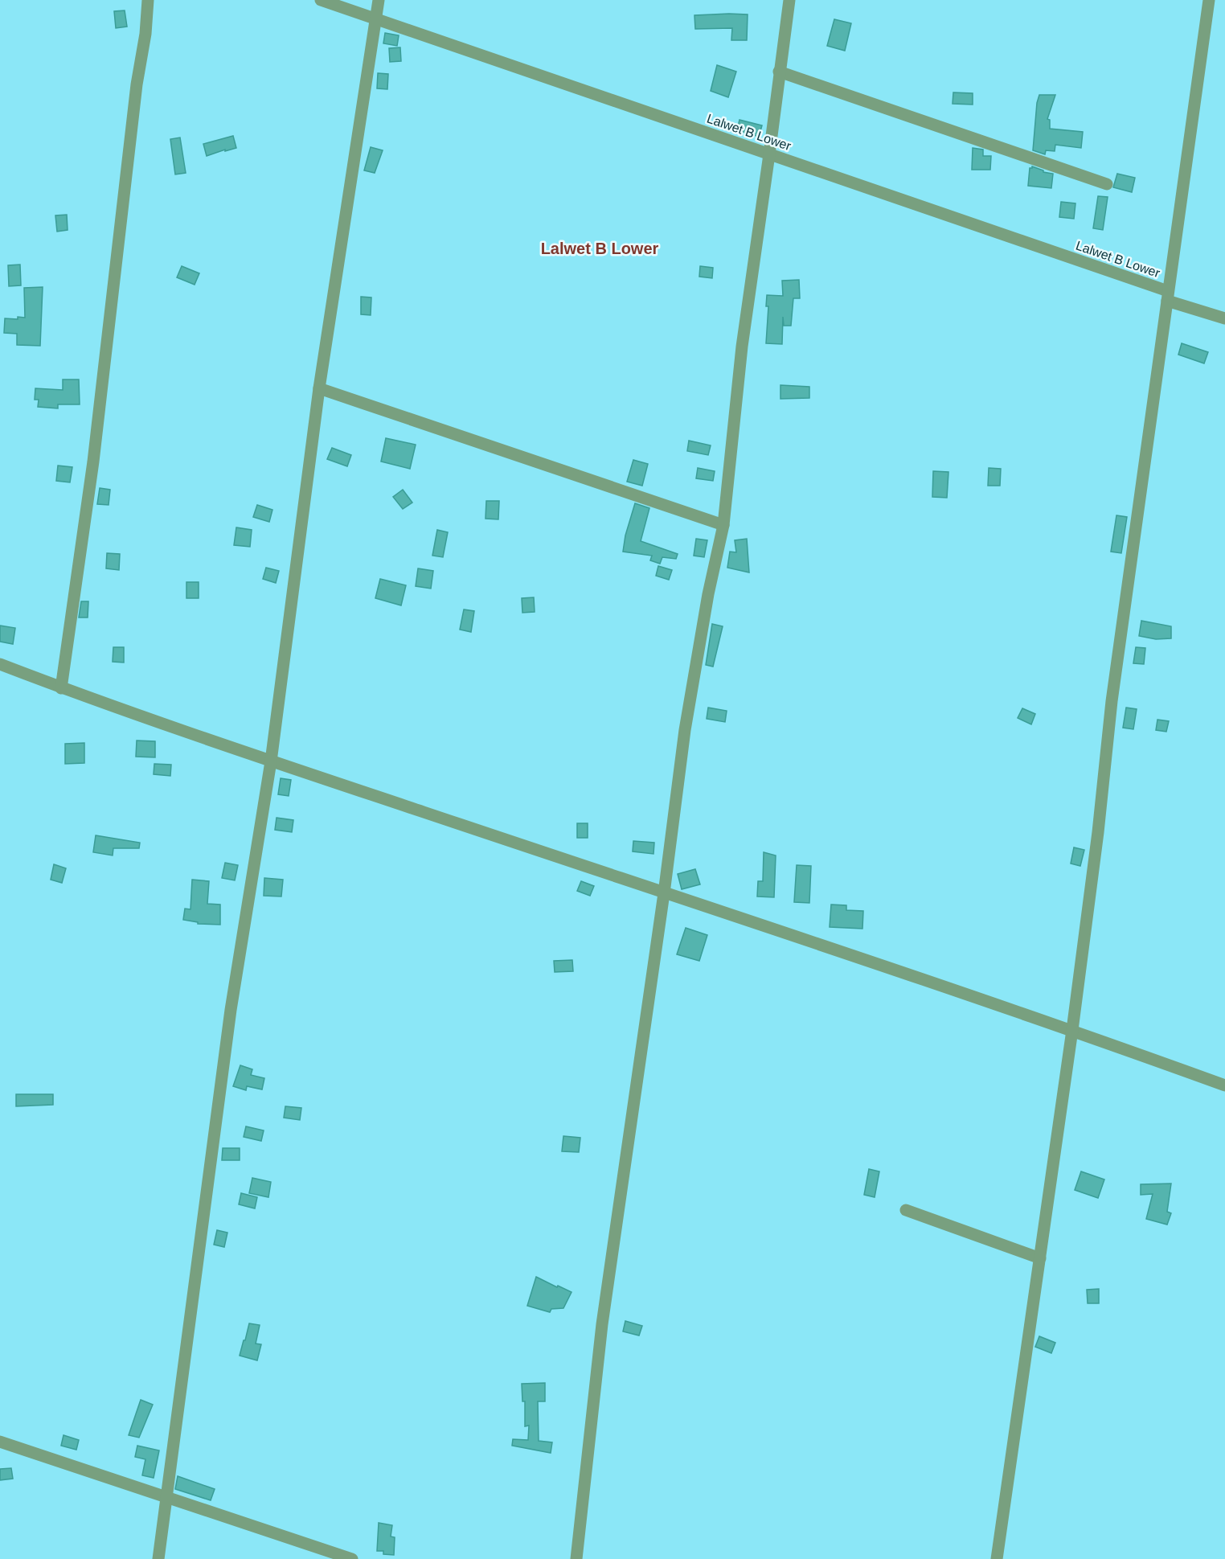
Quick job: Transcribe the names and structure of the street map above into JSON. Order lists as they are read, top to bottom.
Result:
{
  "streets": {
    "street": ["Lalwet B Lower"]
  },
  "districts": ["Lalwet B Lower"]
}
